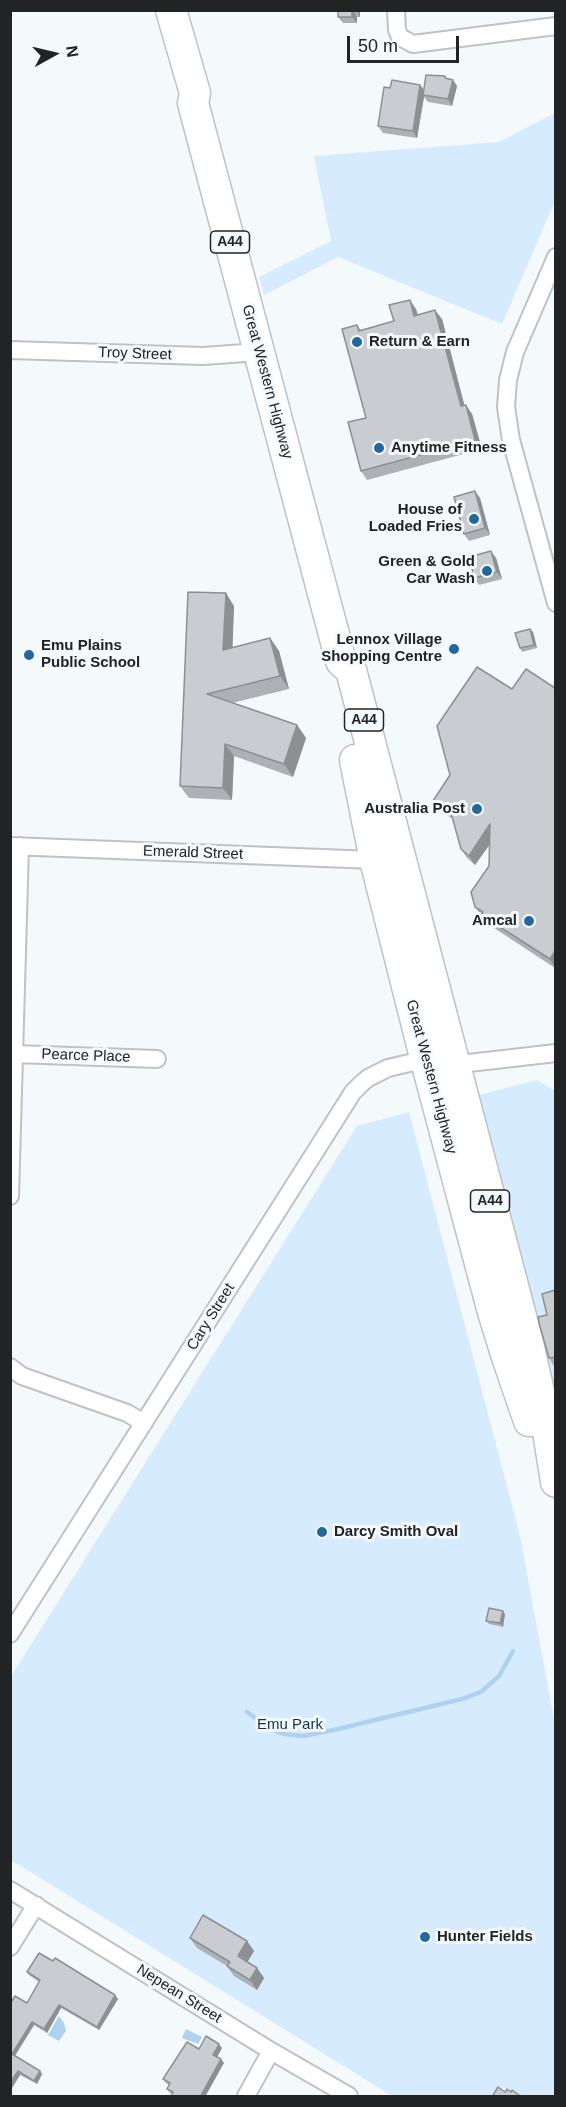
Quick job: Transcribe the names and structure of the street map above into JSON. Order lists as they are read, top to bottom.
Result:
{
  "streets": {
    "highway": ["A44", "Great Western Highway"],
    "street": [
      "Troy Street",
      "Emerald Street",
      "Pearce Place",
      "Cary Street",
      "Nepean Street"
    ]
  },
  "crossings": [
    ["Troy Street", "Great Western Highway"],
    ["Great Western Highway", "Emerald Street"],
    ["Great Western Highway", "Cary Street"]
  ],
  "parks": ["Emu Park"],
  "places": [
    "Return & Earn",
    "Anytime Fitness",
    "House of Loaded Fries",
    "Green & Gold Car Wash",
    "Lennox Village Shopping Centre",
    "Emu Plains Public School",
    "Australia Post",
    "Amcal",
    "Darcy Smith Oval",
    "Hunter Fields"
  ],
  "scale_bar": "50 m",
  "north": "right"
}
